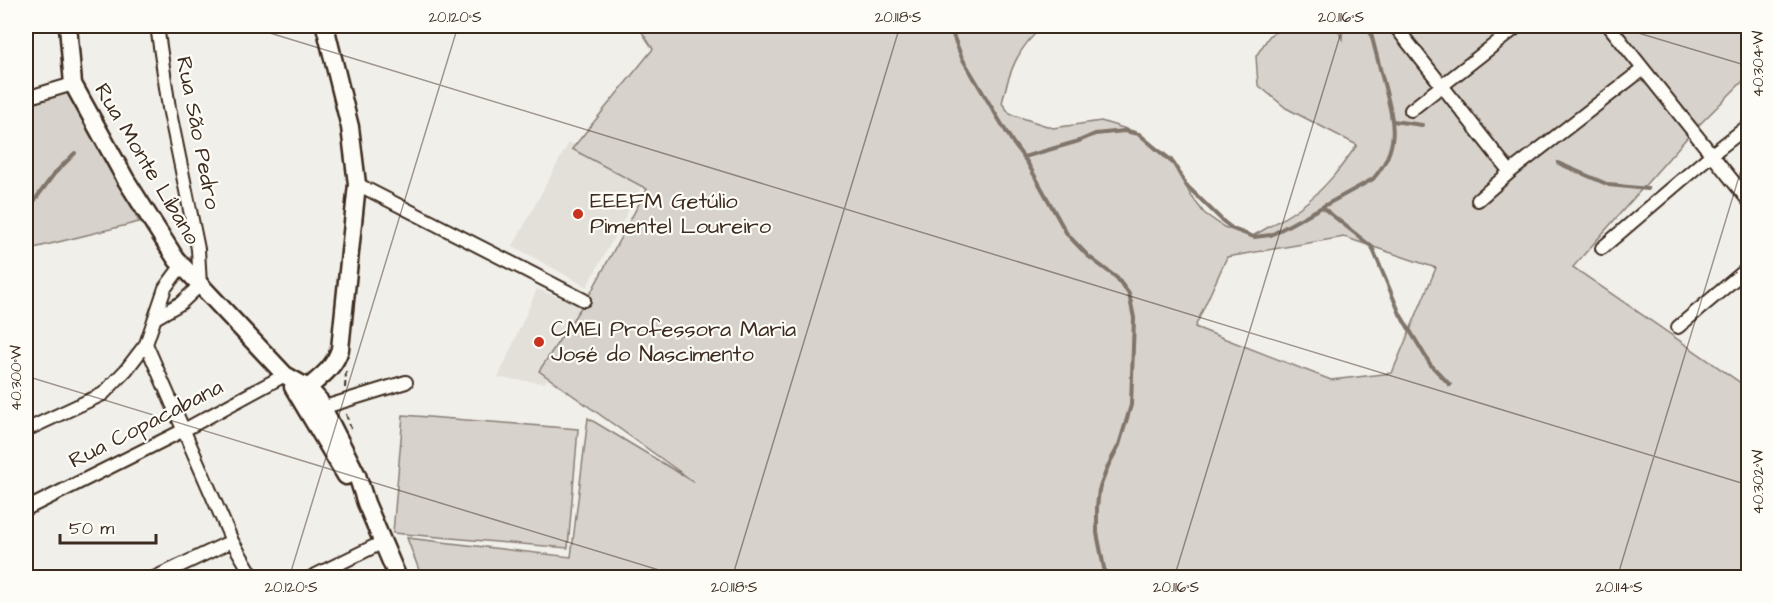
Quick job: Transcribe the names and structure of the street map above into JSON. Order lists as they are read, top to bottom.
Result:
{
  "streets": {
    "main road": ["Rua Monte Líbano"],
    "street": ["Rua São Pedro", "Rua Copacabana"]
  },
  "crossings": [
    ["Rua São Pedro", "Rua Monte Líbano"],
    ["Rua Monte Líbano", "Rua Copacabana"]
  ],
  "places": ["EEEFM Getúlio Pimentel Loureiro", "CMEI Professora Maria José do Nascimento"],
  "scale_bar": "50 m",
  "coordinates": [
    "20.120°S",
    "20.118°S",
    "20.116°S",
    "40.304°W",
    "40.300°W",
    "40.302°W",
    "20.114°S"
  ]
}
